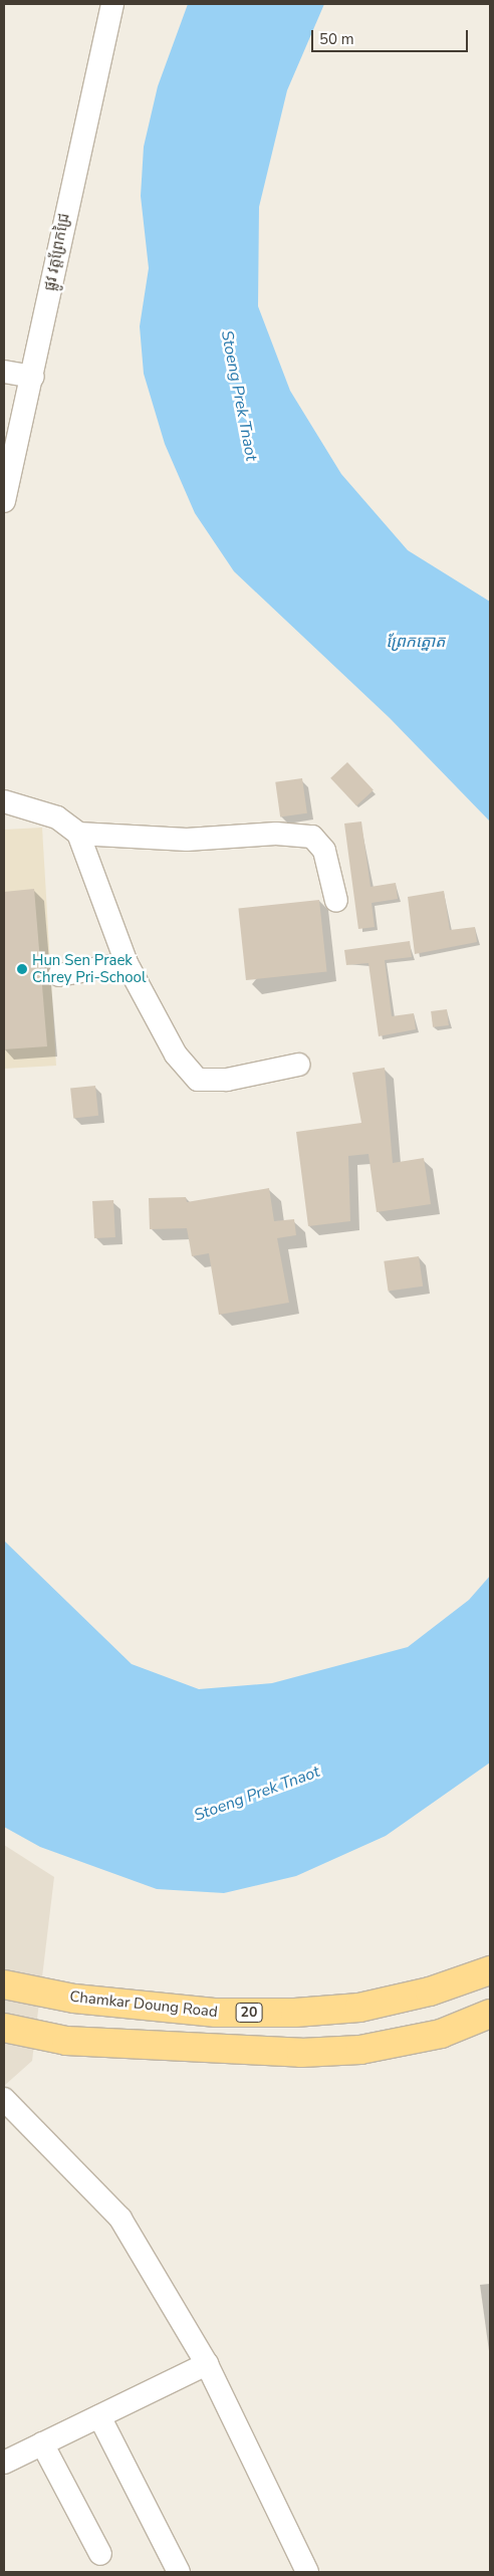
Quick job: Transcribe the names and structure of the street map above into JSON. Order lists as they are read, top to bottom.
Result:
{
  "streets": {
    "main road": ["Chamkar Doung Road", "20"],
    "street": ["ផ្លូវ វត្តព្រែកជ្រៃ"]
  },
  "water": ["Stoeng Prek Tnaot", "ព្រែកត្នោត"],
  "places": ["Hun Sen Praek Chrey Pri-School"],
  "scale_bar": "50 m"
}
